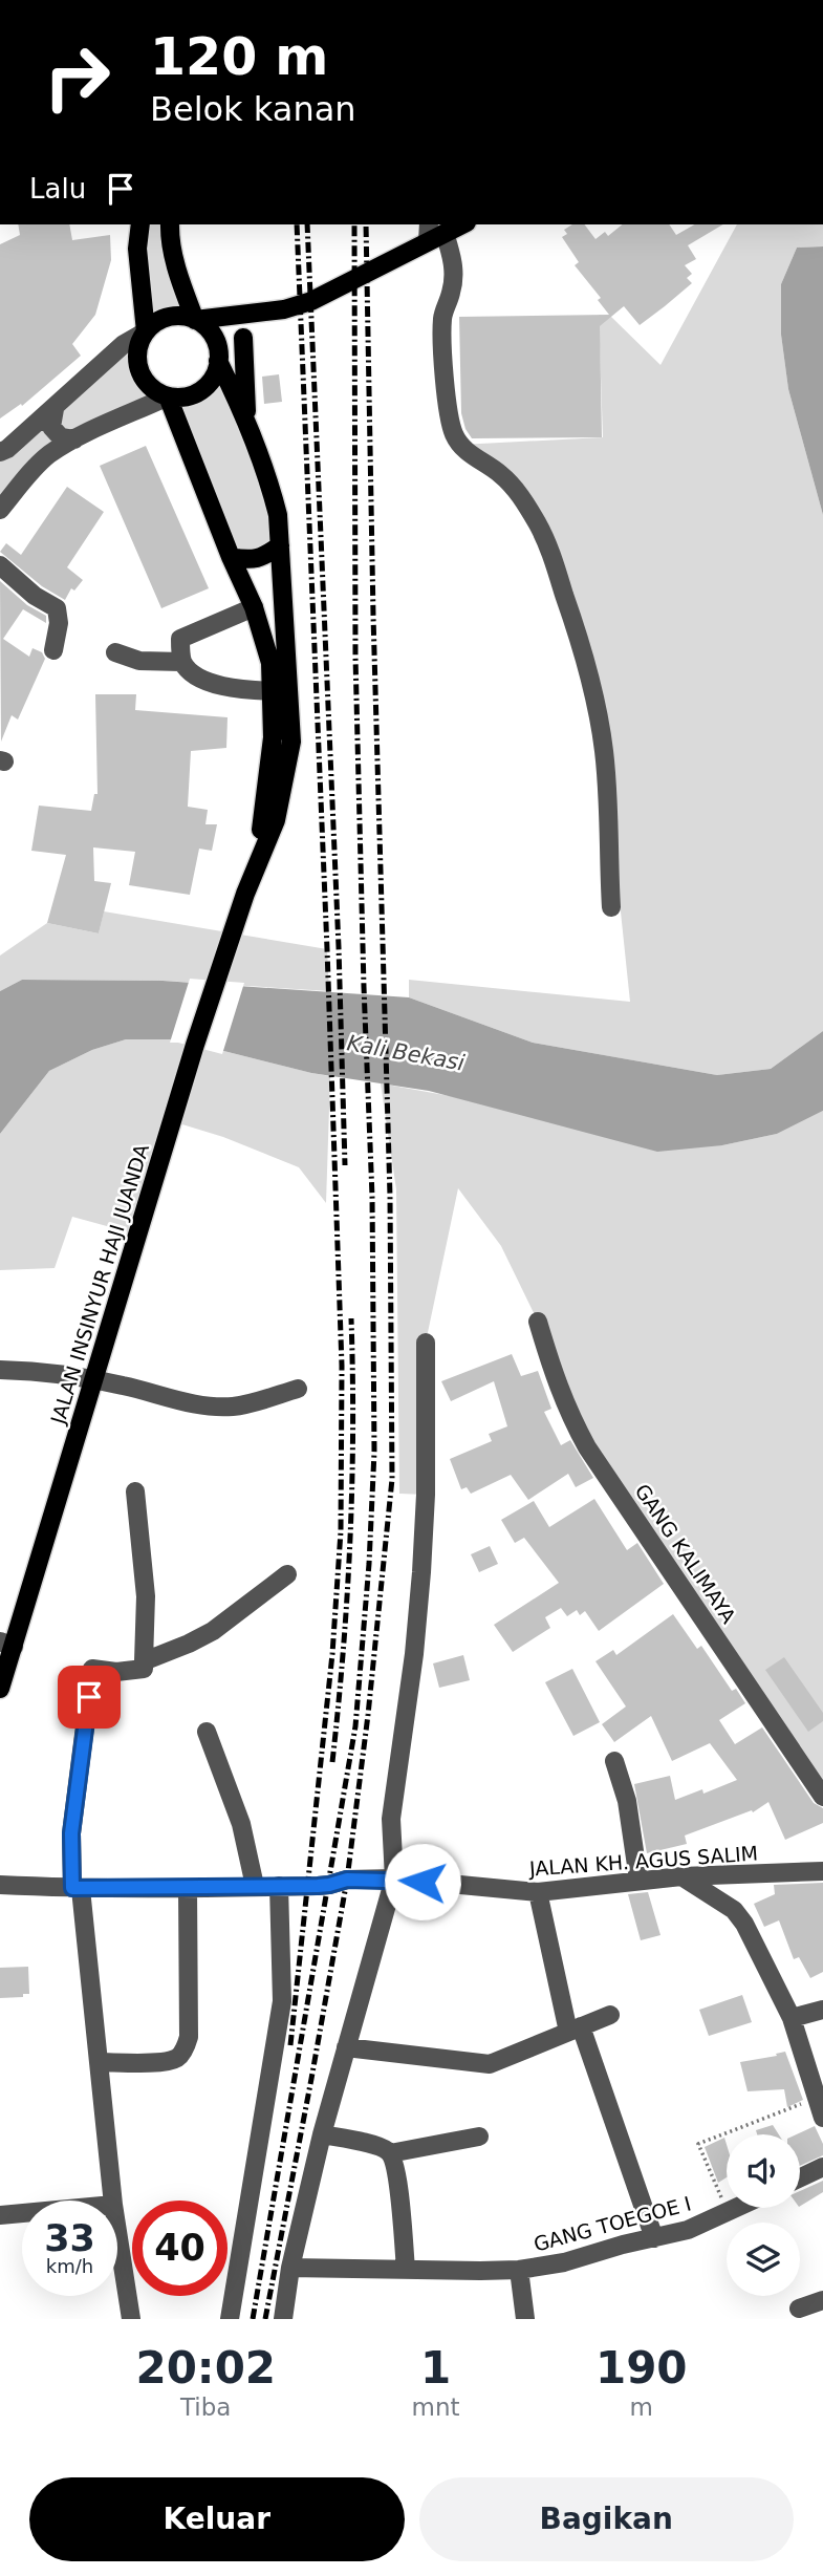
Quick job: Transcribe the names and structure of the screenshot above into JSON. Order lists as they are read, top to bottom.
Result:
{
  "streets": {
    "main road": ["JALAN INSINYUR HAJI JUANDA"],
    "street": ["GANG KALIMAYA", "JALAN KH. AGUS SALIM", "GANG TOEGOE I"]
  },
  "water": ["Kali Bekasi"],
  "page": {
    "turn": ["120 m", "Belok kanan"],
    "then": "Lalu",
    "speed": "33 km/h",
    "limit": "40",
    "eta": [
      "20:02",
      "Tiba",
      "1",
      "mnt",
      "190",
      "m"
    ],
    "buttons": ["Keluar", "Bagikan"]
  }
}
